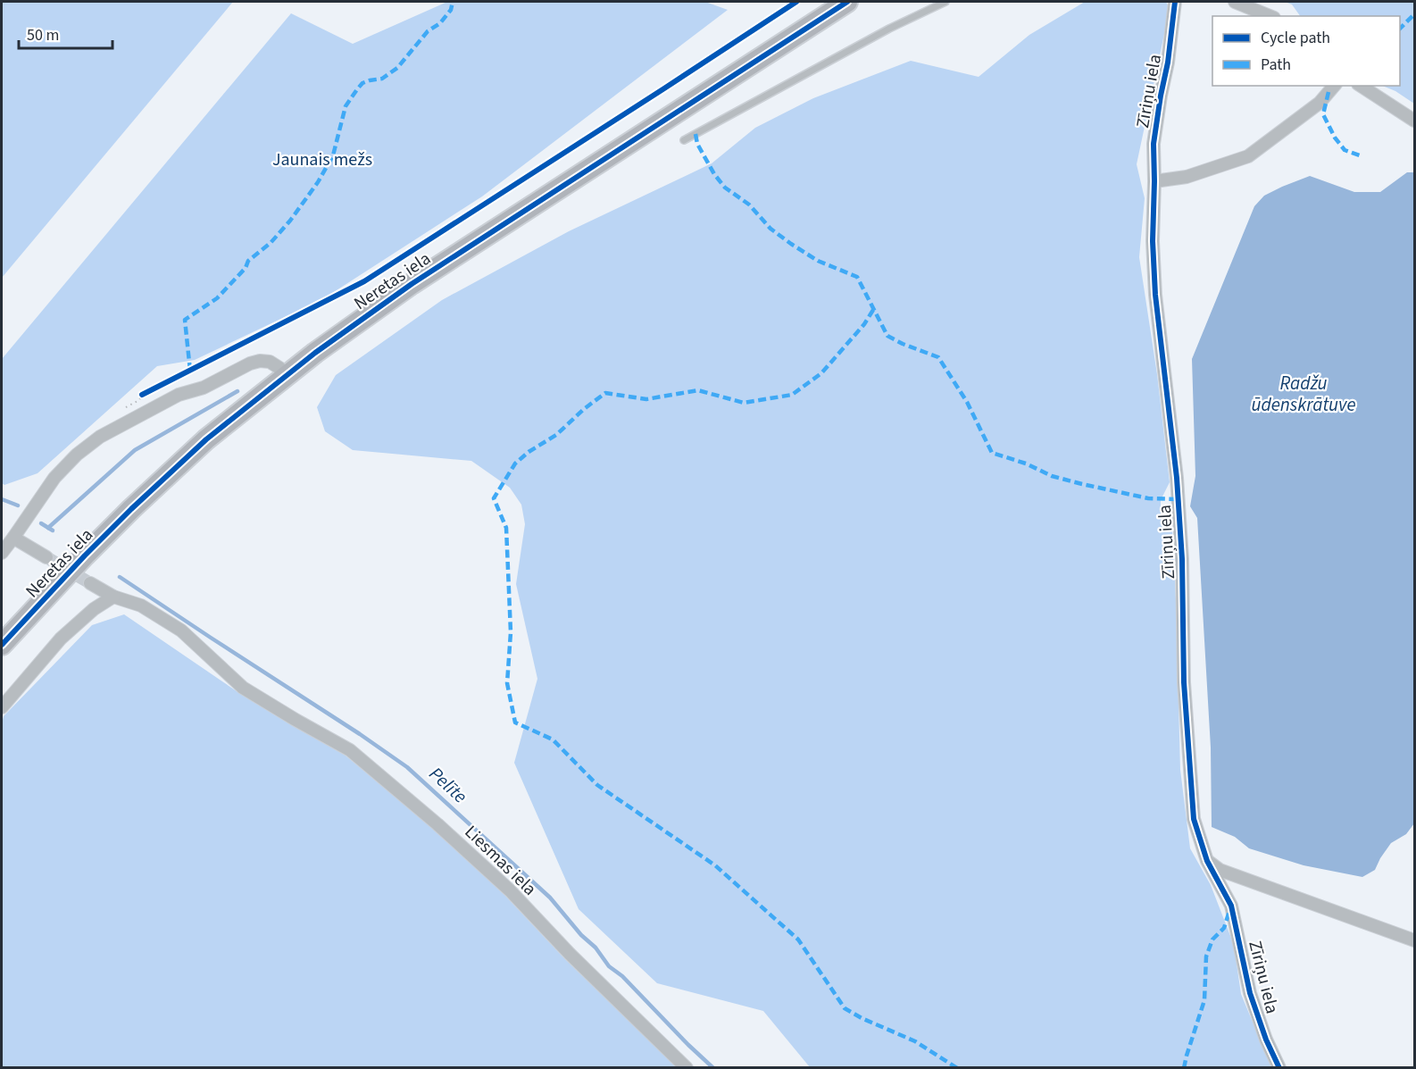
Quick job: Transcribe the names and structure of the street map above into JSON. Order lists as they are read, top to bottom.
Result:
{
  "streets": {
    "main road": ["Neretas iela"],
    "street": ["Zīriņu iela", "Liesmas iela"]
  },
  "water": ["Radžu ūdenskrātuve", "Pelīte"],
  "parks": ["Jaunais mežs"],
  "legend": ["Cycle path", "Path"],
  "scale_bar": "50 m"
}
